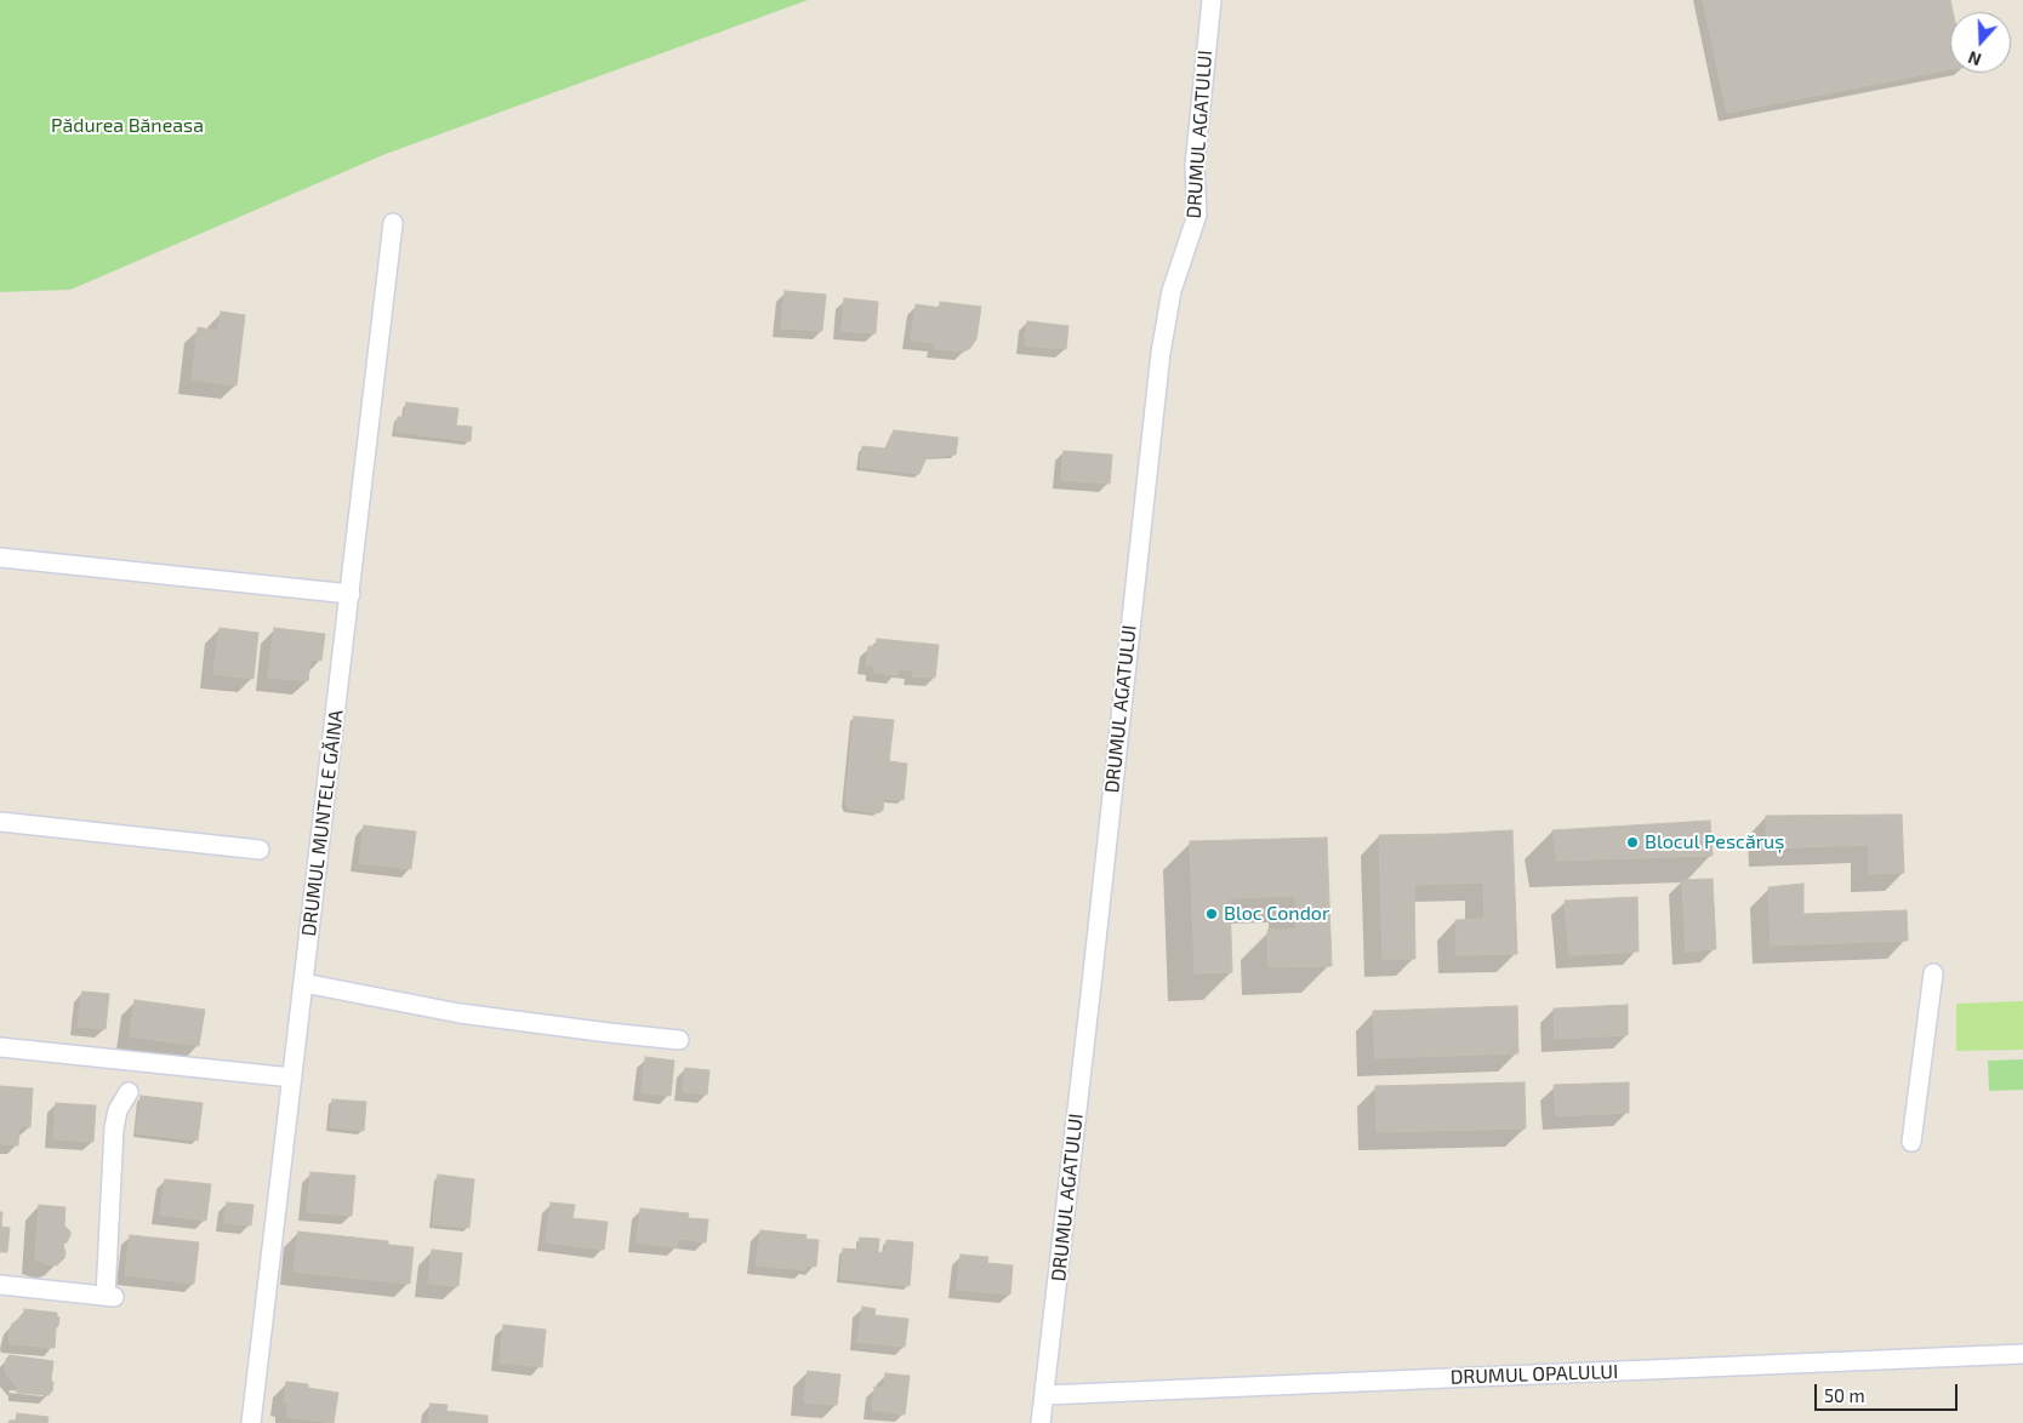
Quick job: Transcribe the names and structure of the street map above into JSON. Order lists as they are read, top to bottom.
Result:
{
  "streets": {
    "street": ["DRUMUL AGATULUI", "DRUMUL MUNTELE GĂINA", "DRUMUL OPALULUI"]
  },
  "crossings": [
    ["DRUMUL AGATULUI", "DRUMUL OPALULUI"]
  ],
  "parks": ["Pădurea Băneasa"],
  "places": ["Blocul Pescăruș", "Bloc Condor"],
  "scale_bar": "50 m",
  "north": "bottom"
}
